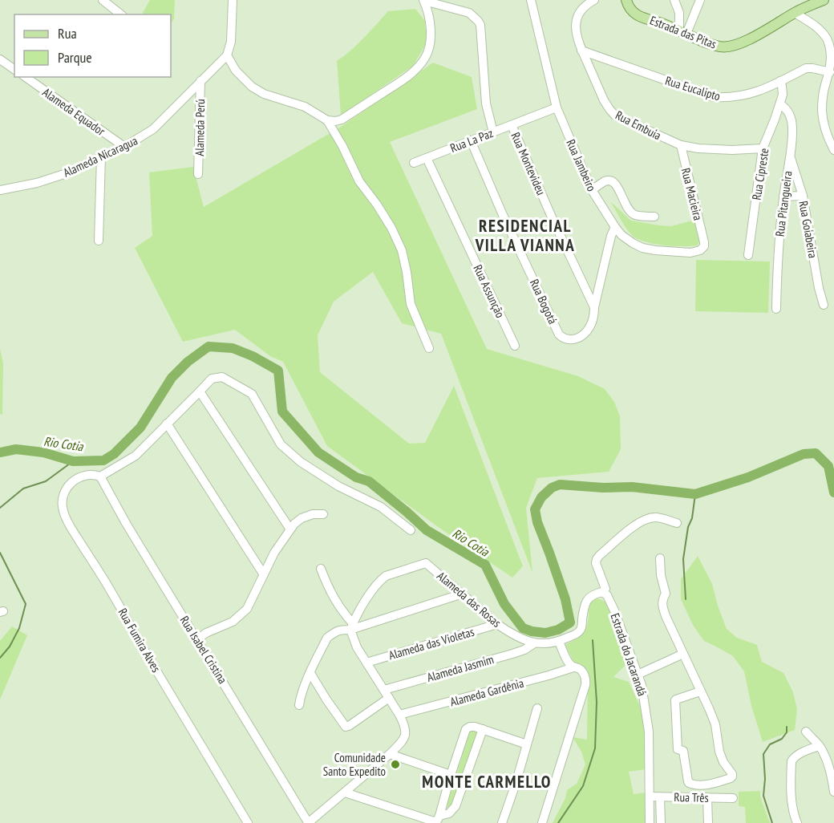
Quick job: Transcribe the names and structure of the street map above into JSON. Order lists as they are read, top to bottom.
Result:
{
  "streets": {
    "main road": ["Estrada das Pitas"],
    "street": [
      "Rua Eucalipto",
      "Alameda Equador",
      "Rua Embuia",
      "Alameda Perú",
      "Rua La Paz",
      "Alameda Nicaragua",
      "Rua Montevideu",
      "Rua Jambeiro",
      "Rua Cipreste",
      "Rua Macieira",
      "Rua Pitangueira",
      "Rua Goiabeira",
      "Rua Assunção",
      "Rua Bogotá",
      "Alameda das Rosas",
      "Rua Fumira Alves",
      "Alameda das Violetas",
      "Rua Isabel Cristina",
      "Estrada do Jacarandá",
      "Alameda Jasmim",
      "Alameda Gardênia",
      "Rua Três"
    ]
  },
  "crossings": [
    ["Rua Eucalipto", "Rua Embuia"],
    ["Rua Eucalipto", "Rua Cipreste"],
    ["Alameda Equador", "Alameda Nicaragua"],
    ["Rua Embuia", "Rua Cipreste"],
    ["Rua Embuia", "Rua Macieira"],
    ["Alameda Perú", "Alameda Nicaragua"],
    ["Rua La Paz", "Rua Montevideu"],
    ["Rua La Paz", "Rua Jambeiro"],
    ["Rua La Paz", "Rua Assunção"],
    ["Rua La Paz", "Rua Bogotá"],
    ["Rua Montevideu", "Rua Bogotá"],
    ["Rua Jambeiro", "Rua Macieira"],
    ["Rua Jambeiro", "Rua Bogotá"],
    ["Rua Cipreste", "Rua Pitangueira"],
    ["Rua Pitangueira", "Rua Goiabeira"],
    ["Alameda das Rosas", "Alameda das Violetas"],
    ["Alameda das Rosas", "Estrada do Jacarandá"],
    ["Alameda das Rosas", "Alameda Jasmim"],
    ["Rua Fumira Alves", "Rua Isabel Cristina"],
    ["Estrada do Jacarandá", "Rua Três"]
  ],
  "districts": ["RESIDENCIAL VILLA VIANNA", "MONTE CARMELLO"],
  "water": ["Rio Cotia"],
  "places": ["Comunidade Santo Expedito"],
  "legend": ["Rua", "Parque"]
}
